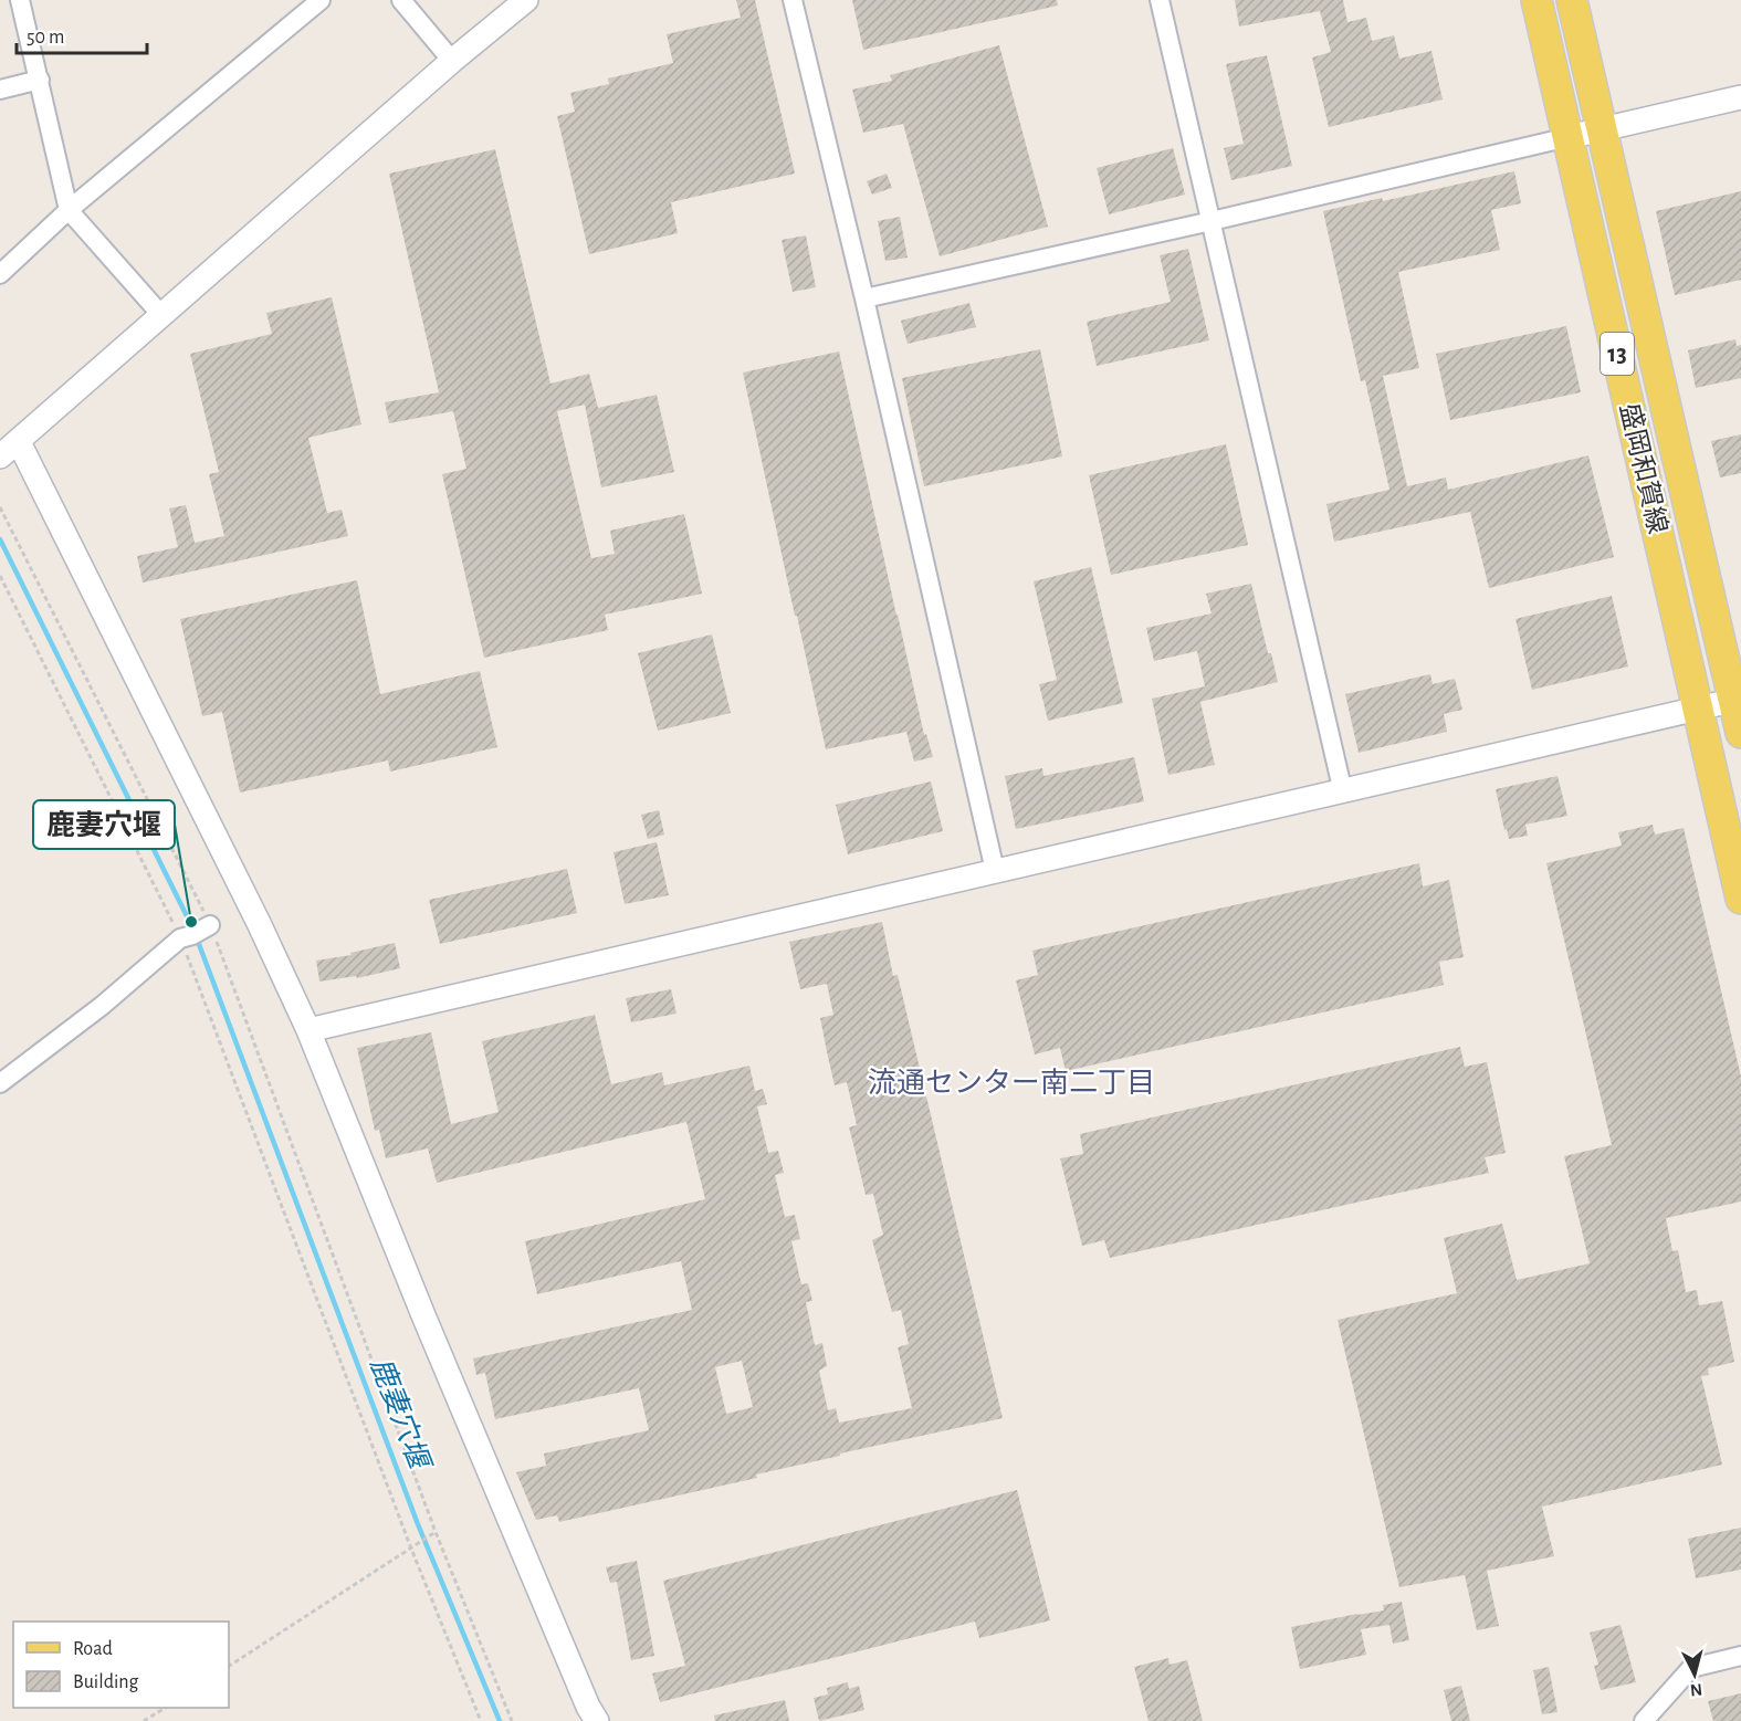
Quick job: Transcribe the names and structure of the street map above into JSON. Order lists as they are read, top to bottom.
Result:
{
  "streets": {
    "main road": ["13", "盛岡和賀線"]
  },
  "districts": ["流通センター南二丁目"],
  "water": ["鹿妻穴堰"],
  "places": ["鹿妻穴堰"],
  "legend": ["Road", "Building"],
  "scale_bar": "50 m",
  "north": "bottom"
}
